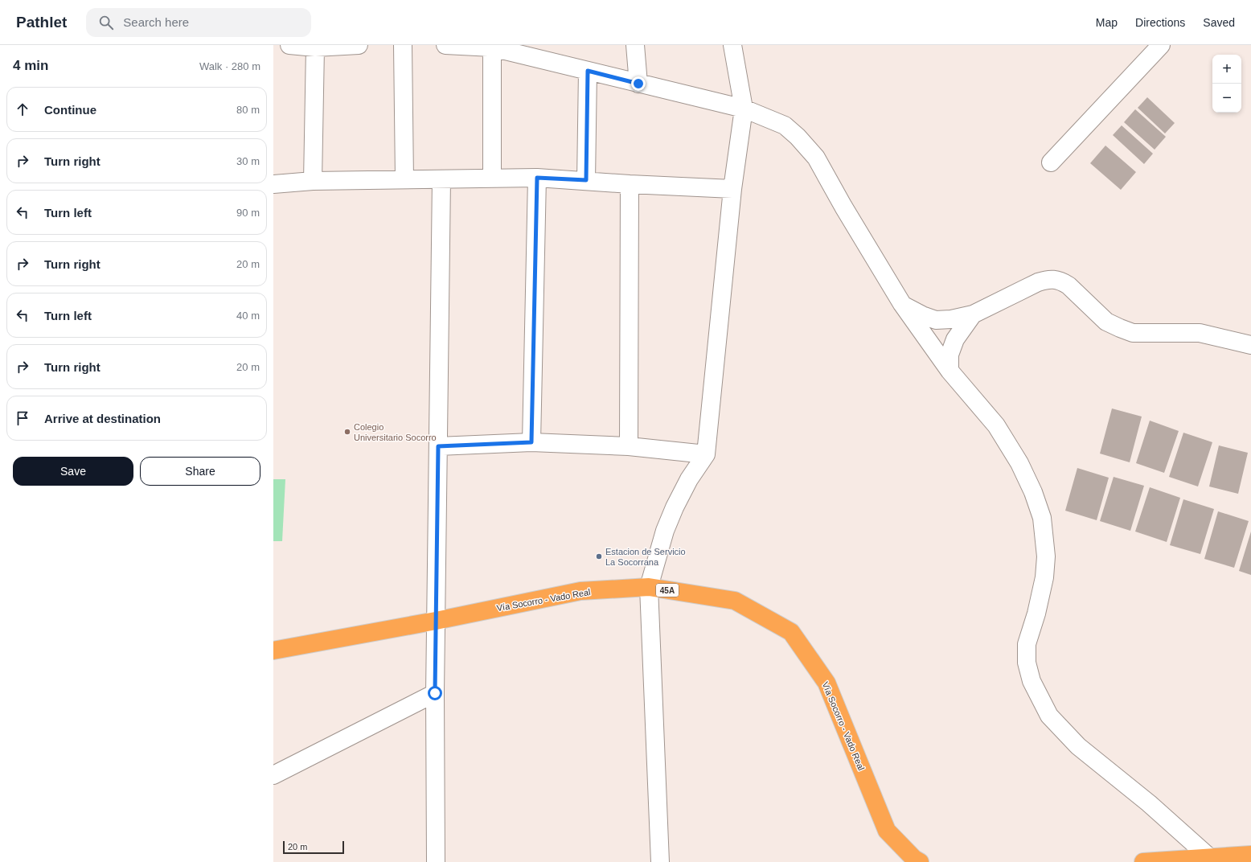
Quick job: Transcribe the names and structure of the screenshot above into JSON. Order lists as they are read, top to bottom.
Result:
{
  "streets": {
    "highway": ["45A", "Vía Socorro - Vado Real"]
  },
  "places": ["Colegio Universitario Socorro", "Estacion de Servicio La Socorrana"],
  "scale_bar": "20 m",
  "page": {
    "header": "Pathlet",
    "search": "Search here",
    "nav": ["Map", "Directions", "Saved"],
    "heading": ["4 min", "Walk · 280 m"],
    "map_buttons": ["+", "−"],
    "list": [
      ["Continue", "80 m"],
      ["Turn right", "30 m"],
      ["Turn left", "90 m"],
      ["Turn right", "20 m"],
      ["Turn left", "40 m"],
      ["Turn right", "20 m"],
      "Arrive at destination"
    ],
    "buttons": ["Save", "Share"],
    "scale": "20 m"
  }
}
